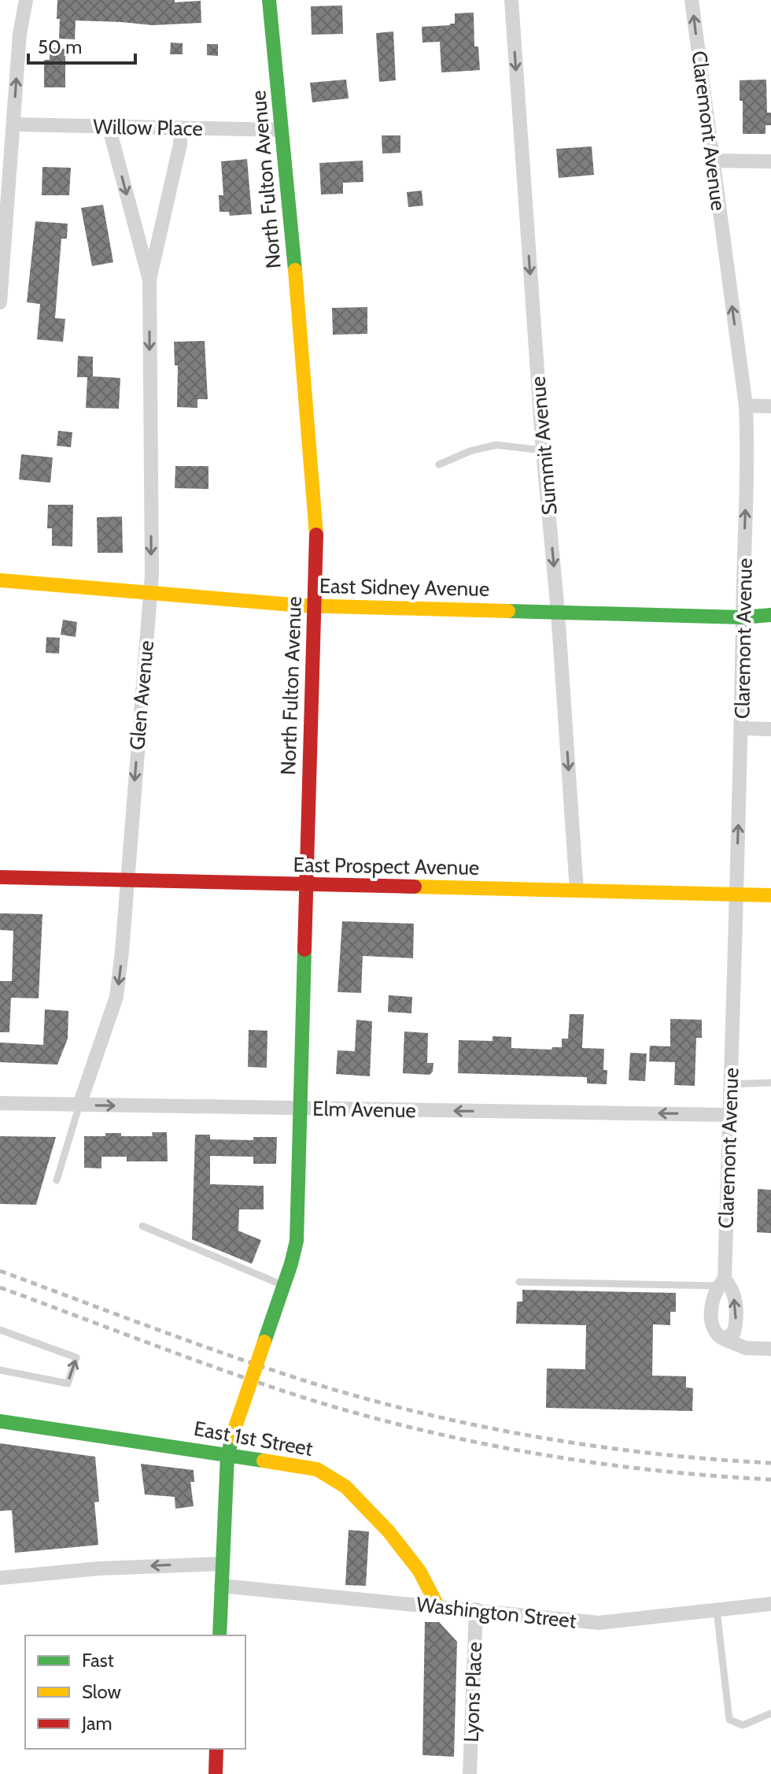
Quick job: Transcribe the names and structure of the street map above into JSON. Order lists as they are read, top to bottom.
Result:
{
  "streets": {
    "street": [
      "Willow Place",
      "Claremont Avenue",
      "North Fulton Avenue",
      "Summit Avenue",
      "East Sidney Avenue",
      "Glen Avenue",
      "East Prospect Avenue",
      "Elm Avenue",
      "East 1st Street",
      "Washington Street",
      "Lyons Place"
    ]
  },
  "crossings": [
    ["Willow Place", "North Fulton Avenue"],
    ["Willow Place", "Glen Avenue"],
    ["Claremont Avenue", "East Sidney Avenue"],
    ["Claremont Avenue", "East Prospect Avenue"],
    ["Claremont Avenue", "Elm Avenue"],
    ["North Fulton Avenue", "East Sidney Avenue"],
    ["North Fulton Avenue", "East Prospect Avenue"],
    ["North Fulton Avenue", "Elm Avenue"],
    ["North Fulton Avenue", "East 1st Street"],
    ["North Fulton Avenue", "Washington Street"],
    ["Summit Avenue", "East Sidney Avenue"],
    ["Summit Avenue", "East Prospect Avenue"],
    ["East Sidney Avenue", "Glen Avenue"],
    ["Glen Avenue", "East Prospect Avenue"],
    ["Glen Avenue", "Elm Avenue"],
    ["East 1st Street", "Washington Street"],
    ["Washington Street", "Lyons Place"]
  ],
  "one_way": ["Claremont Avenue", "Summit Avenue", "Glen Avenue"],
  "legend": ["Fast", "Slow", "Jam"],
  "scale_bar": "50 m"
}
